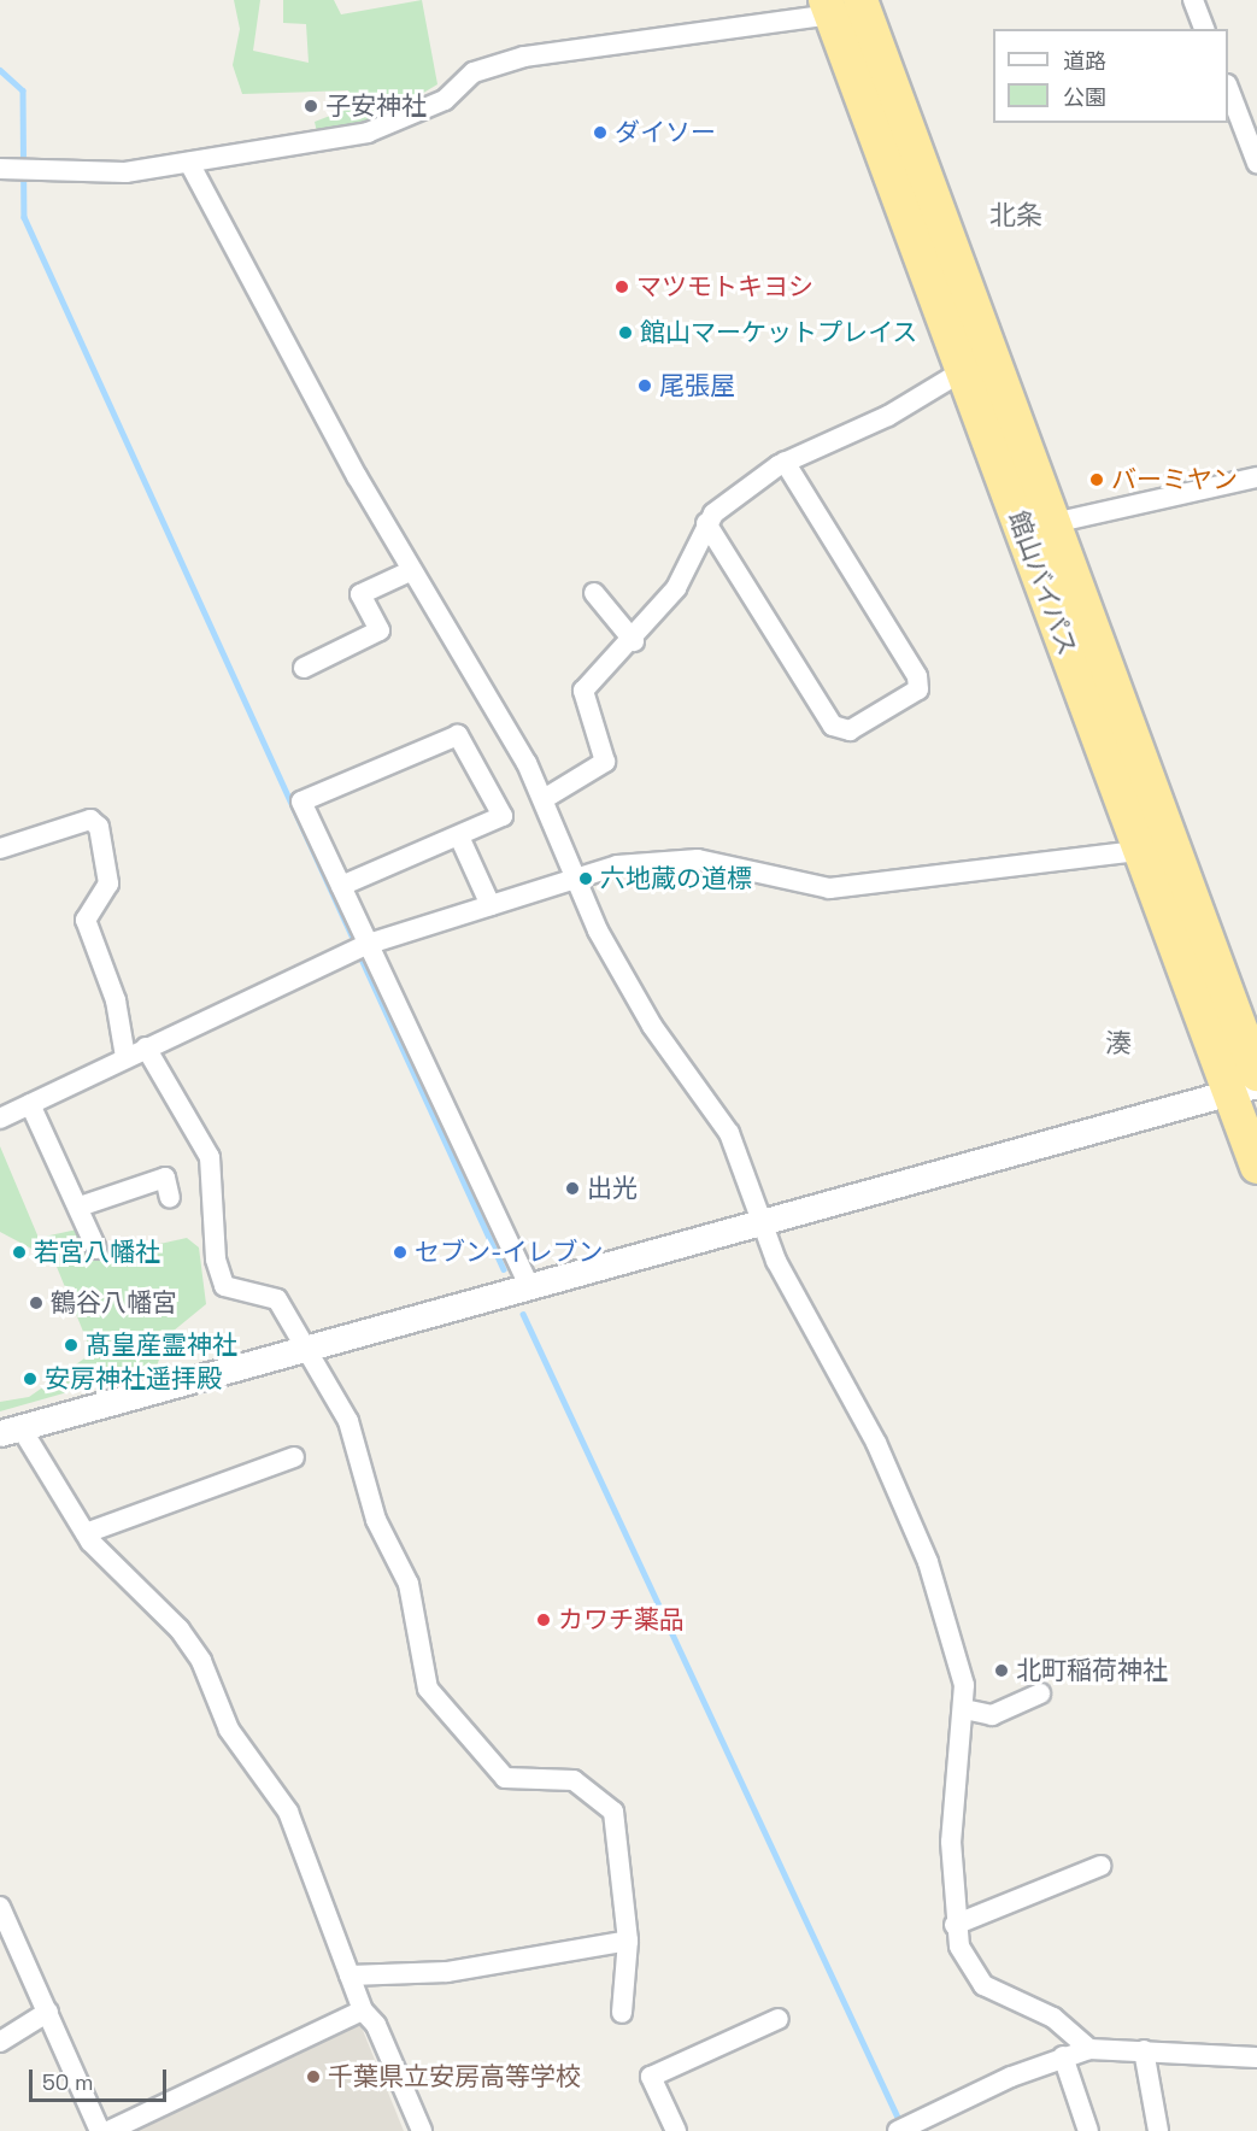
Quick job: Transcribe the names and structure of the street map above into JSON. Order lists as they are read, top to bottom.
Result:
{
  "streets": {
    "highway": ["館山バイパス"]
  },
  "districts": ["北条", "湊"],
  "places": [
    "子安神社",
    "ダイソー",
    "マツモトキヨシ",
    "館山マーケットプレイス",
    "尾張屋",
    "バーミヤン",
    "六地蔵の道標",
    "出光",
    "若宮八幡社",
    "セブン-イレブン",
    "鶴谷八幡宮",
    "髙皇産霊神社",
    "安房神社遥拝殿",
    "カワチ薬品",
    "北町稲荷神社",
    "千葉県立安房高等学校"
  ],
  "legend": ["道路", "公園"],
  "scale_bar": "50 m"
}
